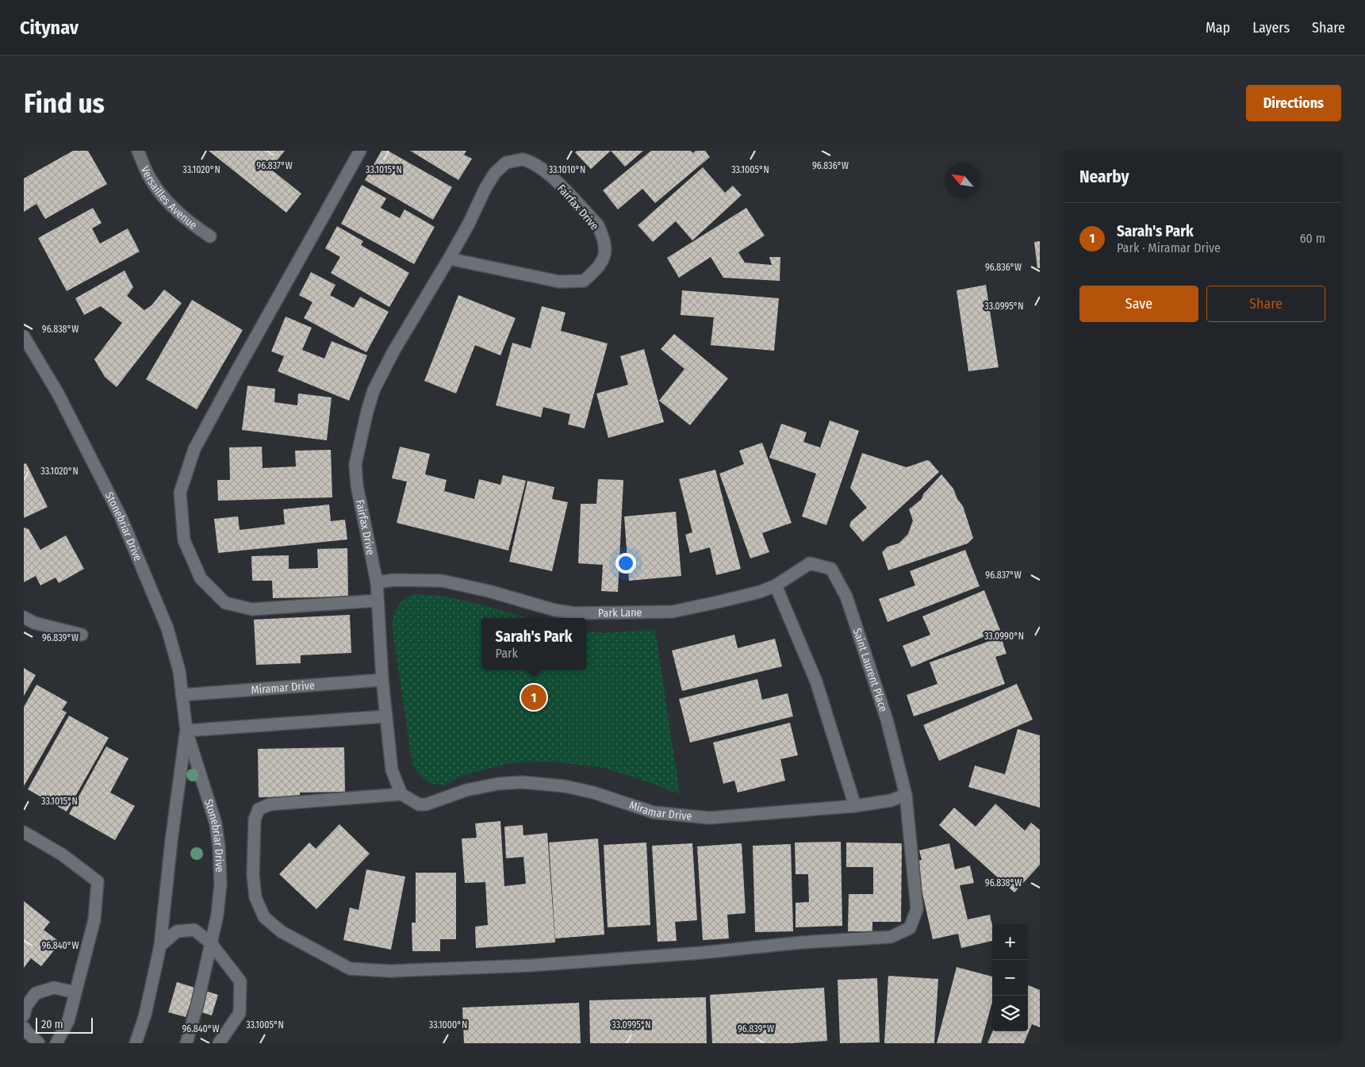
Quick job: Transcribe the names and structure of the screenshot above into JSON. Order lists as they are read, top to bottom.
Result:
{
  "streets": {
    "street": [
      "Versailles Avenue",
      "Fairfax Drive",
      "Stonebriar Drive",
      "Park Lane",
      "Saint Laurent Place",
      "Miramar Drive"
    ]
  },
  "crossings": [
    ["Fairfax Drive", "Park Lane"],
    ["Fairfax Drive", "Saint Laurent Place"],
    ["Fairfax Drive", "Miramar Drive"],
    ["Stonebriar Drive", "Miramar Drive"],
    ["Park Lane", "Saint Laurent Place"],
    ["Saint Laurent Place", "Miramar Drive"]
  ],
  "scale_bar": "20 m",
  "north": "top left",
  "page": {
    "header": "Citynav",
    "nav": ["Map", "Layers", "Share"],
    "buttons": [
      "Directions",
      ["Save", "Share"]
    ],
    "title": "Find us",
    "heading": "Nearby",
    "list": [
      {
        "mark": "1",
        "name": "Sarah's Park",
        "note": "Park · Miramar Drive",
        "value": "60 m"
      }
    ],
    "popup": ["Sarah's Park", "Park"],
    "pins": "1",
    "map_buttons": ["+", "−"],
    "scale": "20 m"
  },
  "coordinates": [
    "96.837°W",
    "96.836°W",
    "33.1020°N",
    "33.1015°N",
    "33.1010°N",
    "33.1005°N",
    "33.0995°N",
    "96.838°W",
    "33.0990°N",
    "96.839°W",
    "96.840°W",
    "33.1000°N"
  ]
}
